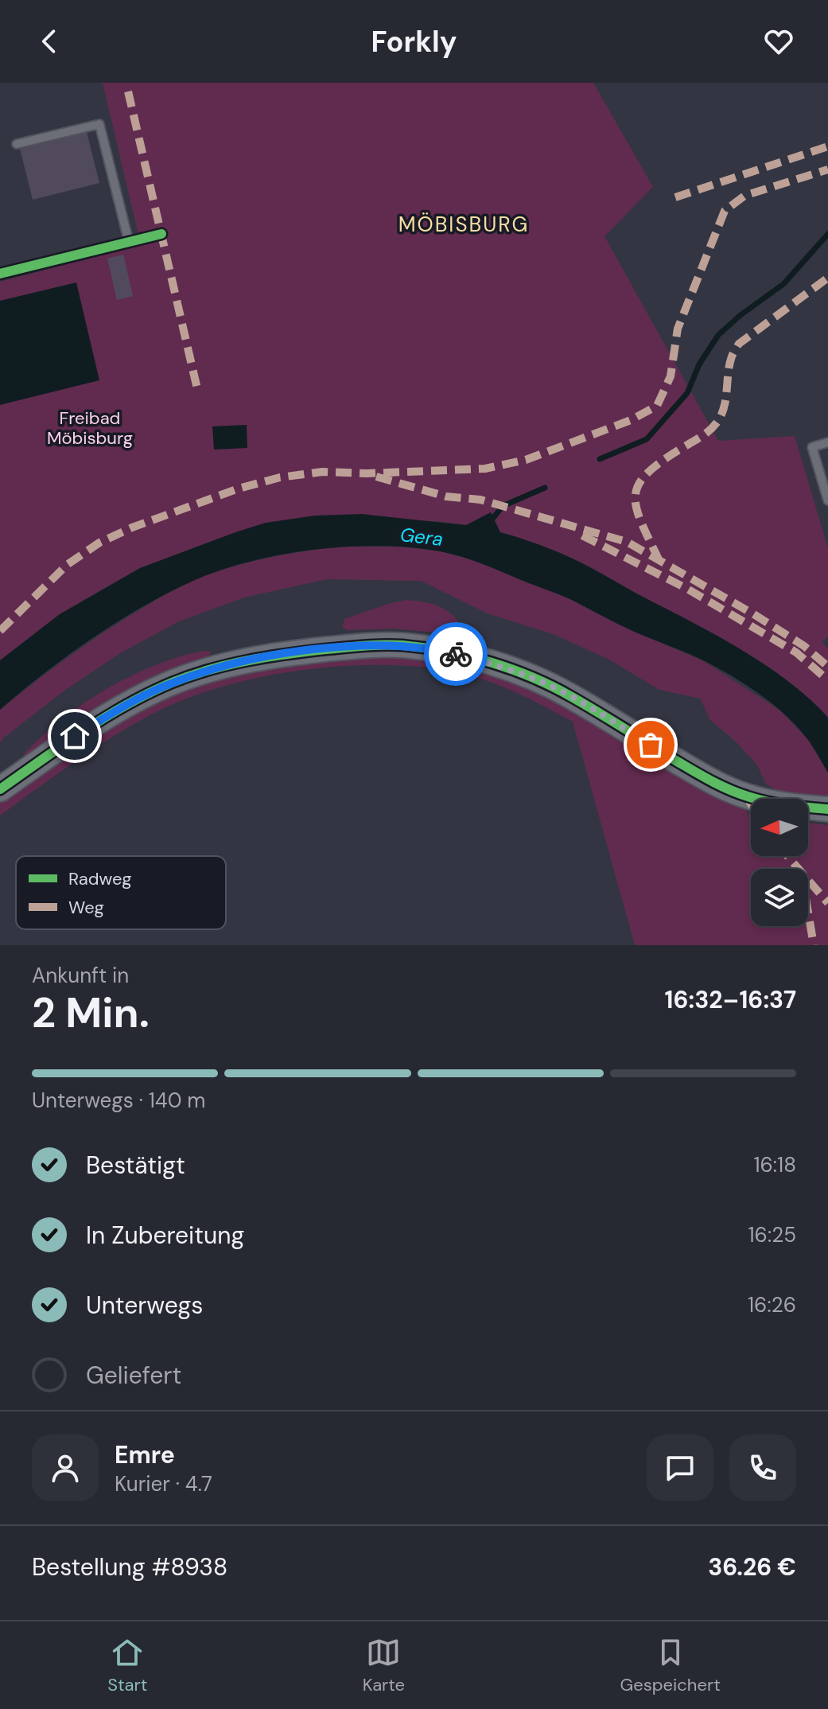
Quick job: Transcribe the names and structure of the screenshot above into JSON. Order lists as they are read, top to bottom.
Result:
{
  "districts": ["MÖBISBURG"],
  "water": ["Gera"],
  "parks": ["Freibad Möbisburg"],
  "legend": ["Radweg", "Weg"],
  "north": "left",
  "page": {
    "header": "Forkly",
    "heading": ["2 Min.", "Ankunft in", "16:32–16:37"],
    "panel": [
      "Emre",
      "Kurier · 4.7",
      "Bestellung #8938",
      "36.26 €"
    ],
    "bar": "Unterwegs · 140 m",
    "list": [
      ["Bestätigt", "16:18"],
      ["In Zubereitung", "16:25"],
      ["Unterwegs", "16:26"],
      "Geliefert"
    ],
    "tabs": ["Start", "Karte", "Gespeichert"]
  }
}
